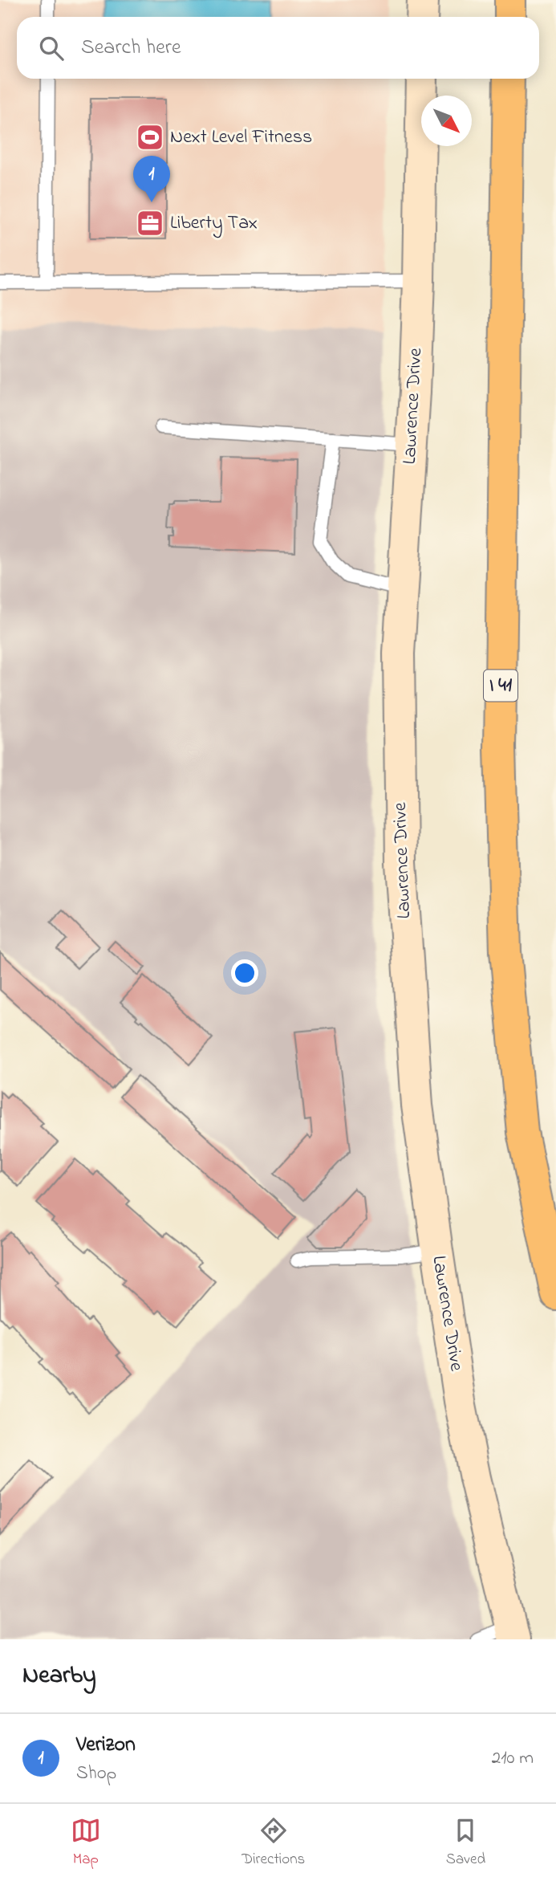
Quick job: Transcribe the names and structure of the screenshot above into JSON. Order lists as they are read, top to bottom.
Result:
{
  "streets": {
    "highway": ["I 41"],
    "main road": ["Lawrence Drive"]
  },
  "places": {
    "sports": ["Next Level Fitness"],
    "office": ["Liberty Tax"]
  },
  "north": "bottom right",
  "page": {
    "search": "Search here",
    "pins": "1",
    "heading": "Nearby",
    "list": [
      {
        "mark": "1",
        "name": "Verizon",
        "note": "Shop",
        "value": "210 m"
      }
    ],
    "nav": ["Map", "Directions", "Saved"]
  }
}
